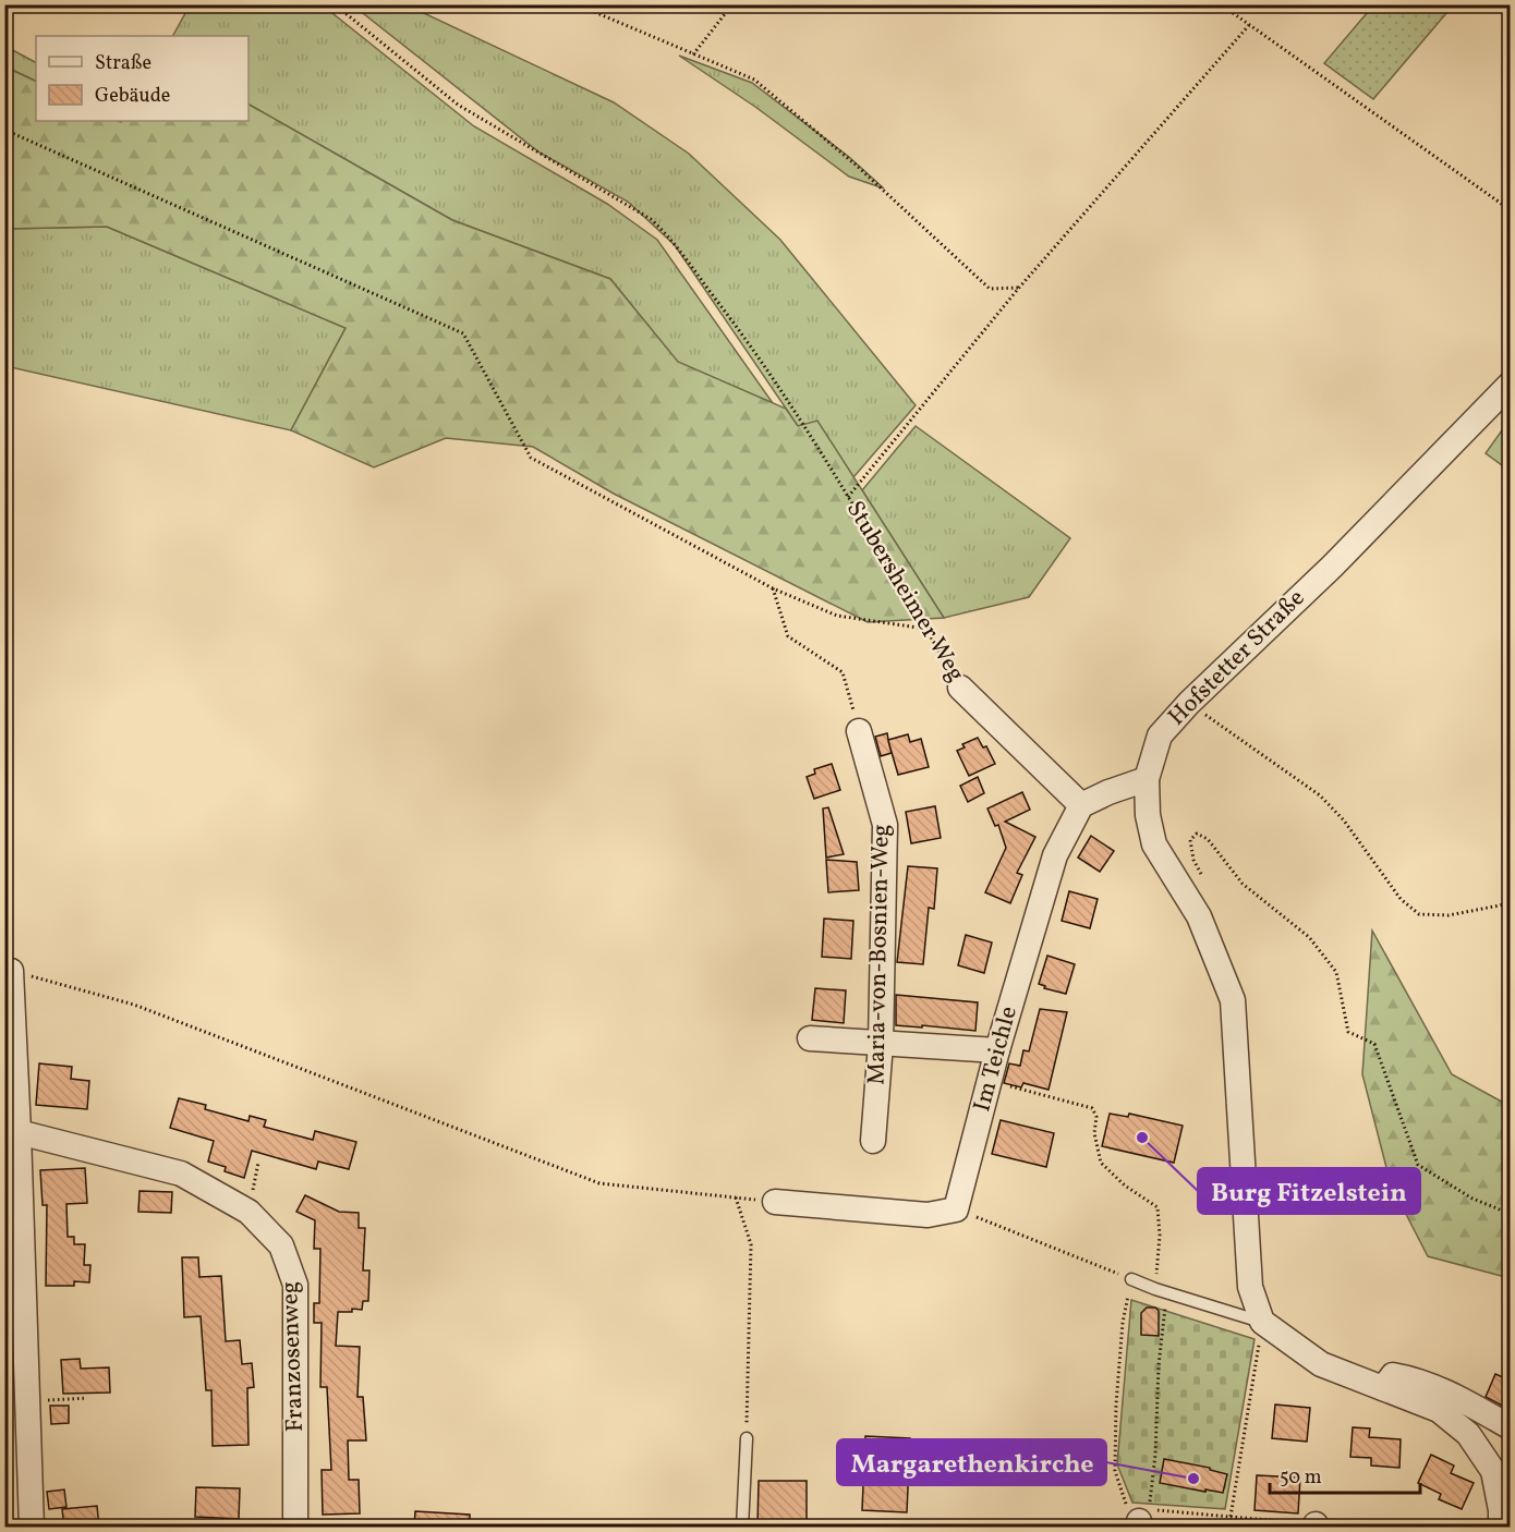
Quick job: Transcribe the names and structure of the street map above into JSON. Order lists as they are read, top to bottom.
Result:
{
  "streets": {
    "street": [
      "Stubersheimer Weg",
      "Hofstetter Straße",
      "Maria-von-Bosnien-Weg",
      "Im Teichle",
      "Franzosenweg"
    ]
  },
  "crossings": [
    ["Stubersheimer Weg", "Im Teichle"]
  ],
  "places": ["Burg Fitzelstein", "Margarethenkirche"],
  "legend": ["Straße", "Gebäude"],
  "scale_bar": "50 m"
}
